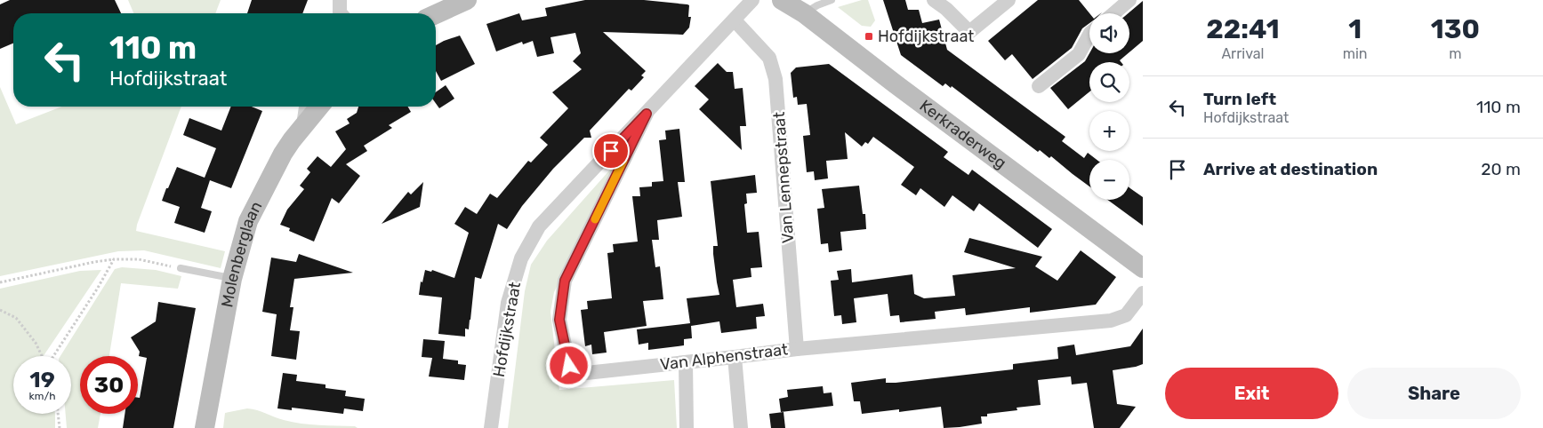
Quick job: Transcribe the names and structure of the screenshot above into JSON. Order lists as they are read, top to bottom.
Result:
{
  "streets": {
    "street": [
      "Kerkraderweg",
      "Van Lennepstraat",
      "Molenberglaan",
      "Hofdijkstraat",
      "Van Alphenstraat"
    ]
  },
  "crossings": [
    ["Van Lennepstraat", "Hofdijkstraat"],
    ["Van Lennepstraat", "Van Alphenstraat"],
    ["Hofdijkstraat", "Van Alphenstraat"]
  ],
  "places": {
    "transit": ["Hofdijkstraat"]
  },
  "page": {
    "eta": [
      "22:41",
      "Arrival",
      "1",
      "min",
      "130",
      "m"
    ],
    "map_buttons": ["+", "−"],
    "turn": ["110 m", "Hofdijkstraat"],
    "list": [
      {
        "name": "Turn left",
        "note": "Hofdijkstraat",
        "value": "110 m"
      },
      {
        "name": "Arrive at destination",
        "value": "20 m"
      }
    ],
    "speed": "19 km/h",
    "limit": "30",
    "buttons": ["Exit", "Share"]
  }
}
